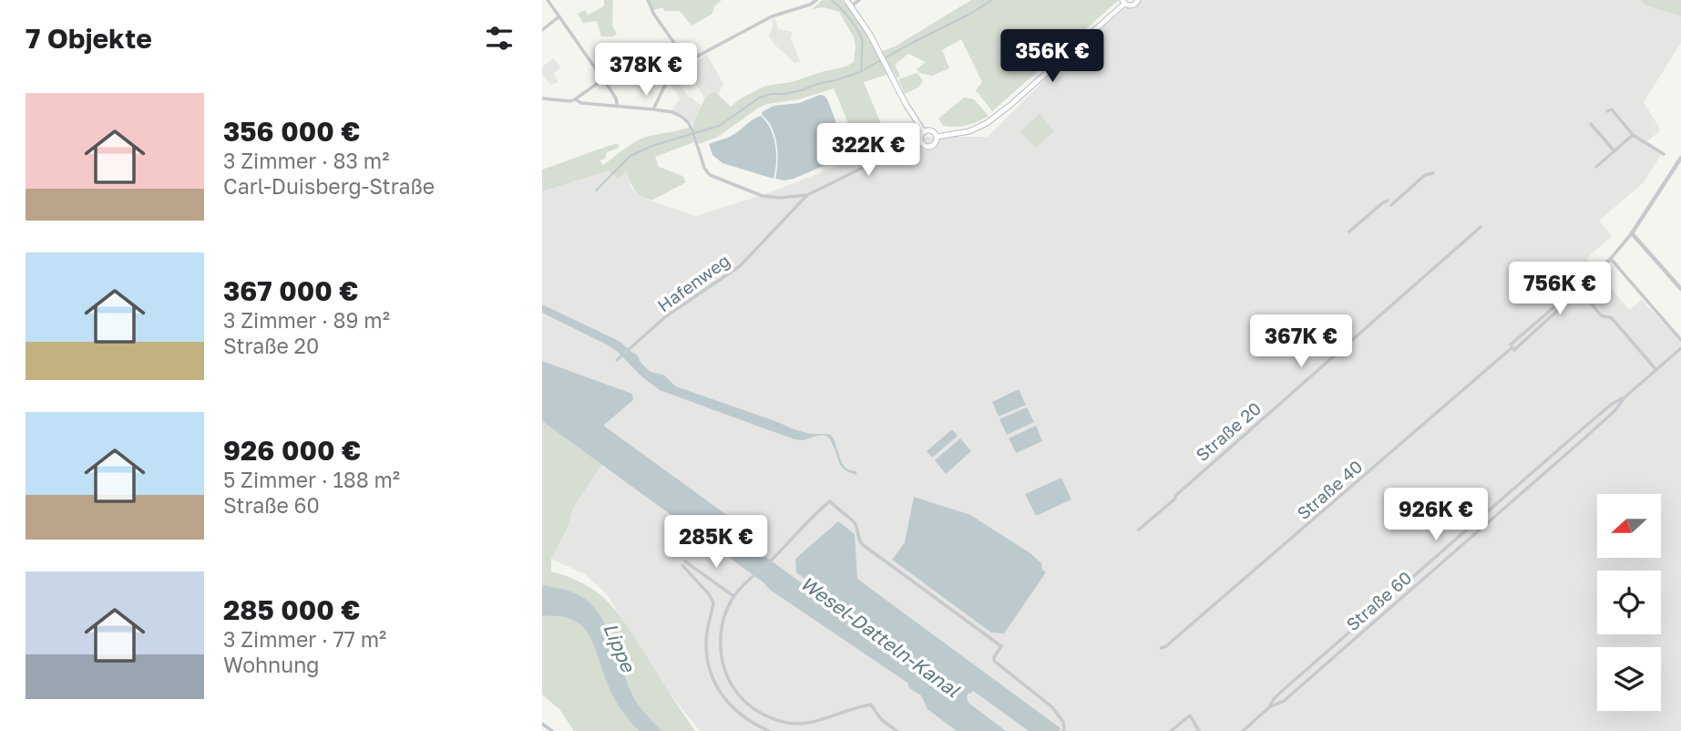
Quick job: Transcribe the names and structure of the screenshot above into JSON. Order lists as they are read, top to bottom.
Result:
{
  "streets": {
    "street": [
      "Hafenweg",
      "Straße 20",
      "Straße 40",
      "Straße 60"
    ]
  },
  "water": ["Wesel-Datteln-Kanal", "Lippe"],
  "north": "left",
  "page": {
    "heading": "7 Objekte",
    "price": [
      "356K €",
      "378K €",
      "322K €",
      "756K €",
      "367K €",
      "926K €",
      "285K €"
    ],
    "list": [
      {
        "name": "356 000 €",
        "note": "3 Zimmer · 83 m² · Carl-Duisberg-Straße"
      },
      {
        "name": "367 000 €",
        "note": "3 Zimmer · 89 m² · Straße 20"
      },
      {
        "name": "926 000 €",
        "note": "5 Zimmer · 188 m² · Straße 60"
      },
      {
        "name": "285 000 €",
        "note": "3 Zimmer · 77 m² · Wohnung"
      }
    ]
  }
}
